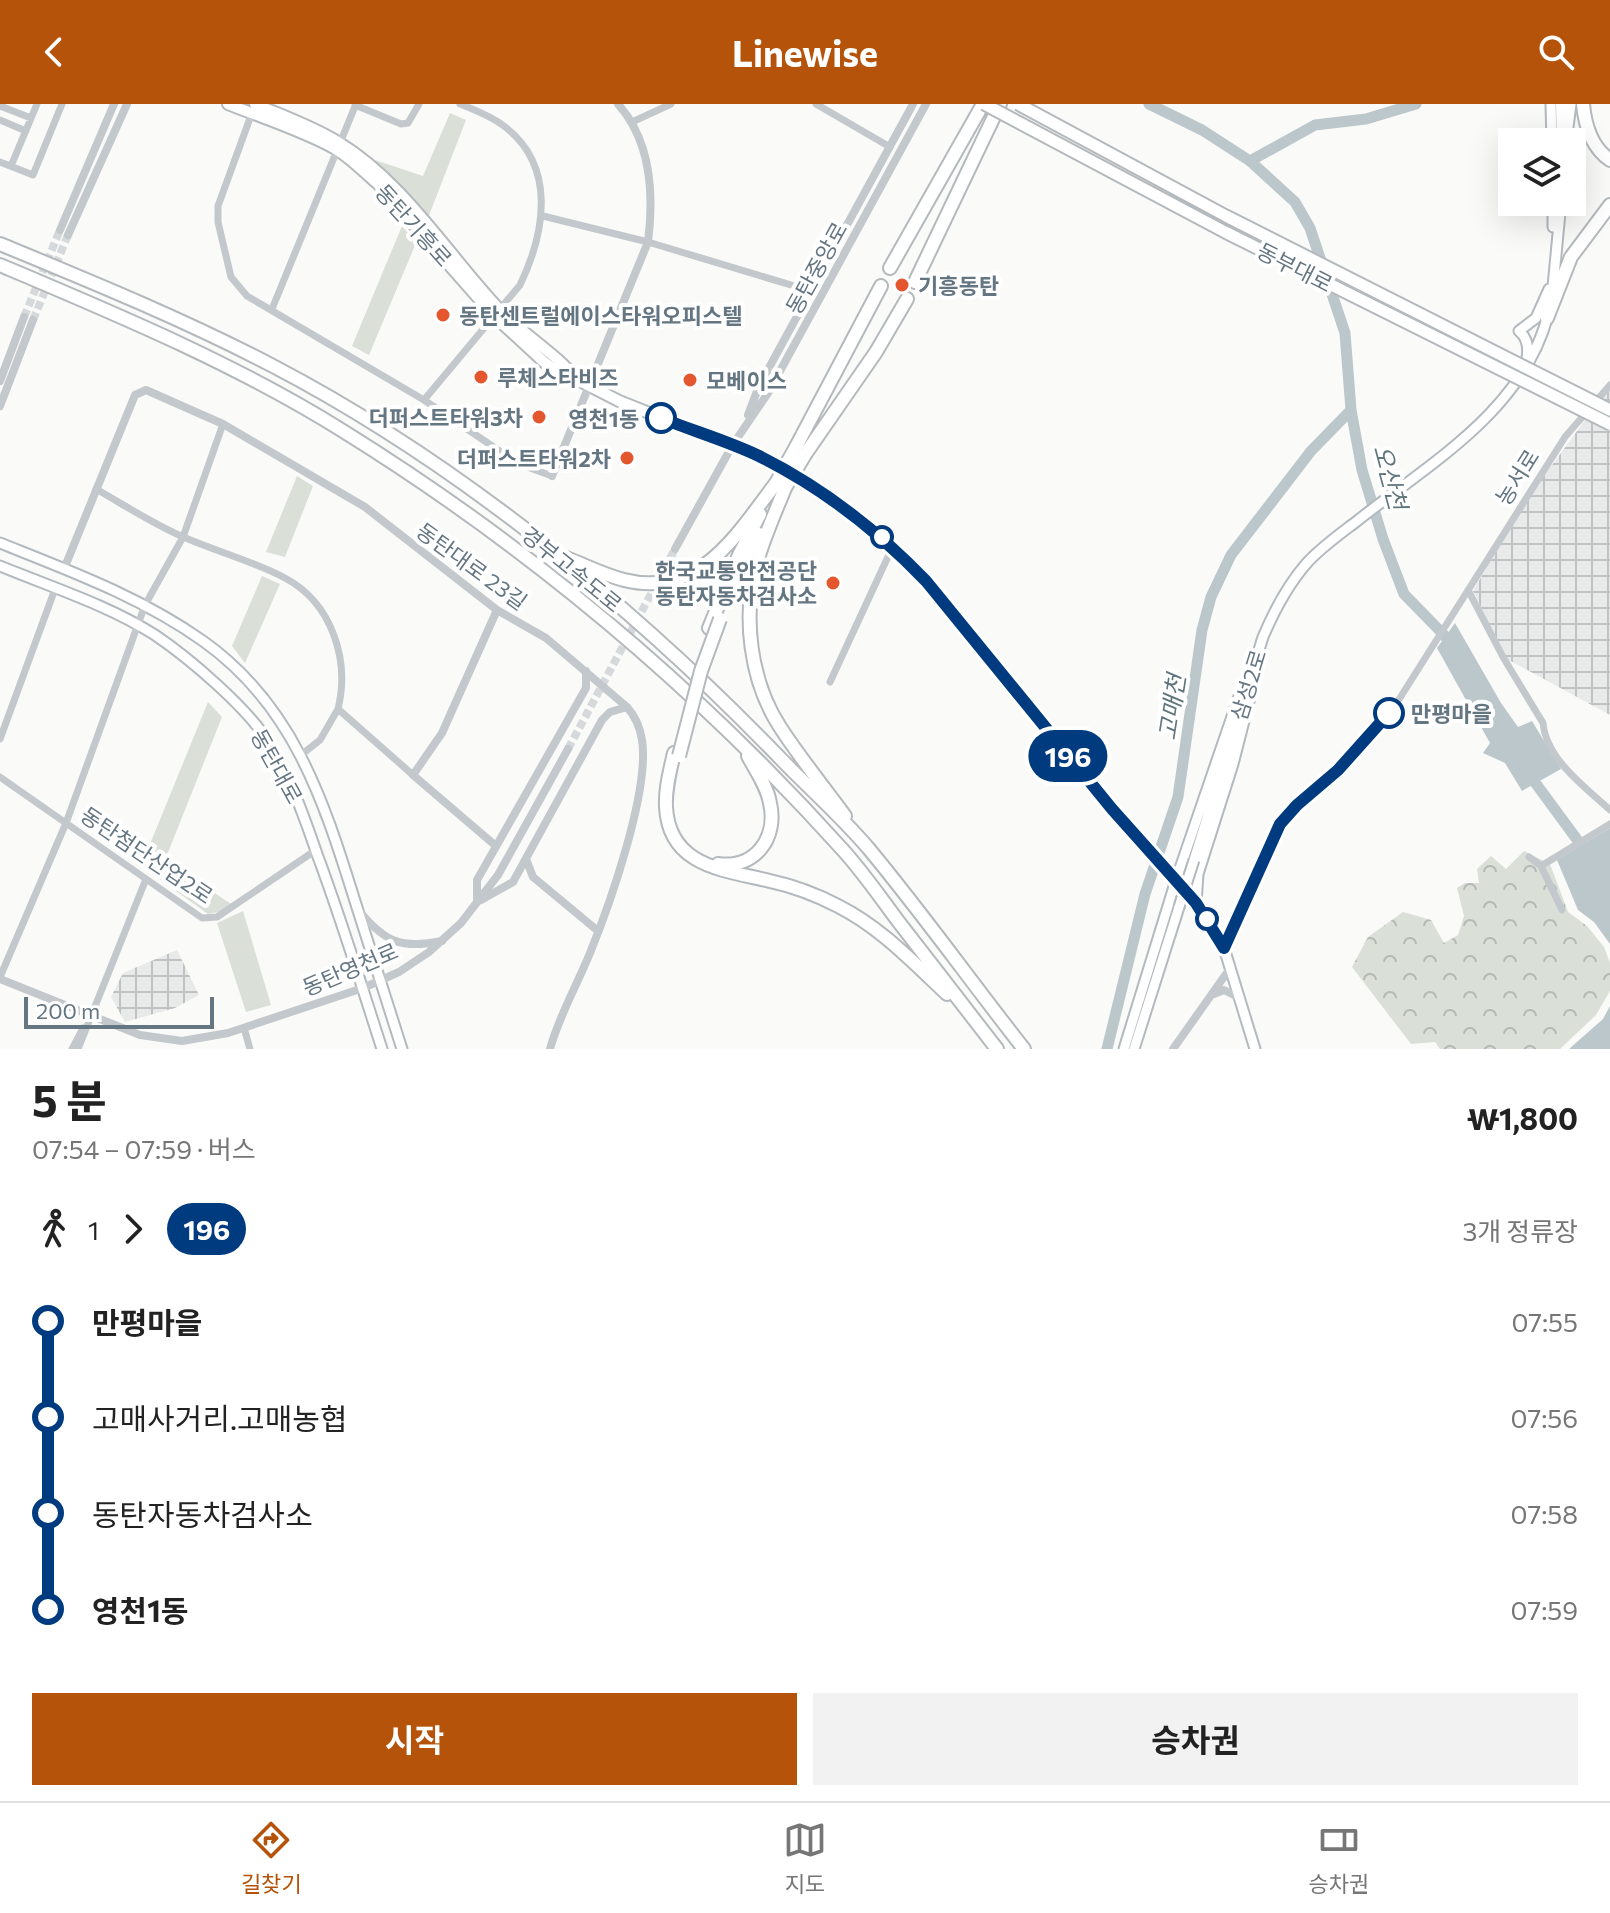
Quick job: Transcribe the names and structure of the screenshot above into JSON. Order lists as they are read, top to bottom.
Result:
{
  "streets": {
    "highway": ["동부대로", "경부고속도로"],
    "main road": ["동탄기흥로", "삼성2로", "동탄대로"],
    "street": [
      "동탄중앙로",
      "농서로",
      "동탄대로 23길",
      "동탄첨단산업2로",
      "동탄영천로"
    ]
  },
  "crossings": [
    ["동탄기흥로", "동탄중앙로"],
    ["동탄기흥로", "농서로"],
    ["동탄대로 23길", "동탄대로"],
    ["동탄대로", "동탄첨단산업2로"],
    ["동탄대로", "동탄영천로"]
  ],
  "water": ["오산천", "고매천"],
  "places": [
    "기흥동탄",
    "동탄센트럴에이스타워오피스텔",
    "루체스타비즈",
    "모베이스",
    "더퍼스트타워3차",
    "영천1동",
    "더퍼스트타워2차",
    "한국교통안전공단 동탄자동차검사소",
    "만평마을"
  ],
  "lines": ["bus line 196"],
  "scale_bar": "200 m",
  "page": {
    "header": "Linewise",
    "on_map": "196",
    "scale": "200 m",
    "heading": ["5 분", "07:54 – 07:59 · 버스", "₩1,800"],
    "legs": ["1", "196", "3개 정류장"],
    "list": [
      {
        "name": "만평마을",
        "value": "07:55"
      },
      {
        "name": "고매사거리.고매농협",
        "value": "07:56"
      },
      {
        "name": "동탄자동차검사소",
        "value": "07:58"
      },
      {
        "name": "영천1동",
        "value": "07:59"
      }
    ],
    "buttons": ["시작", "승차권"],
    "tabs": ["길찾기", "지도", "승차권"]
  }
}
